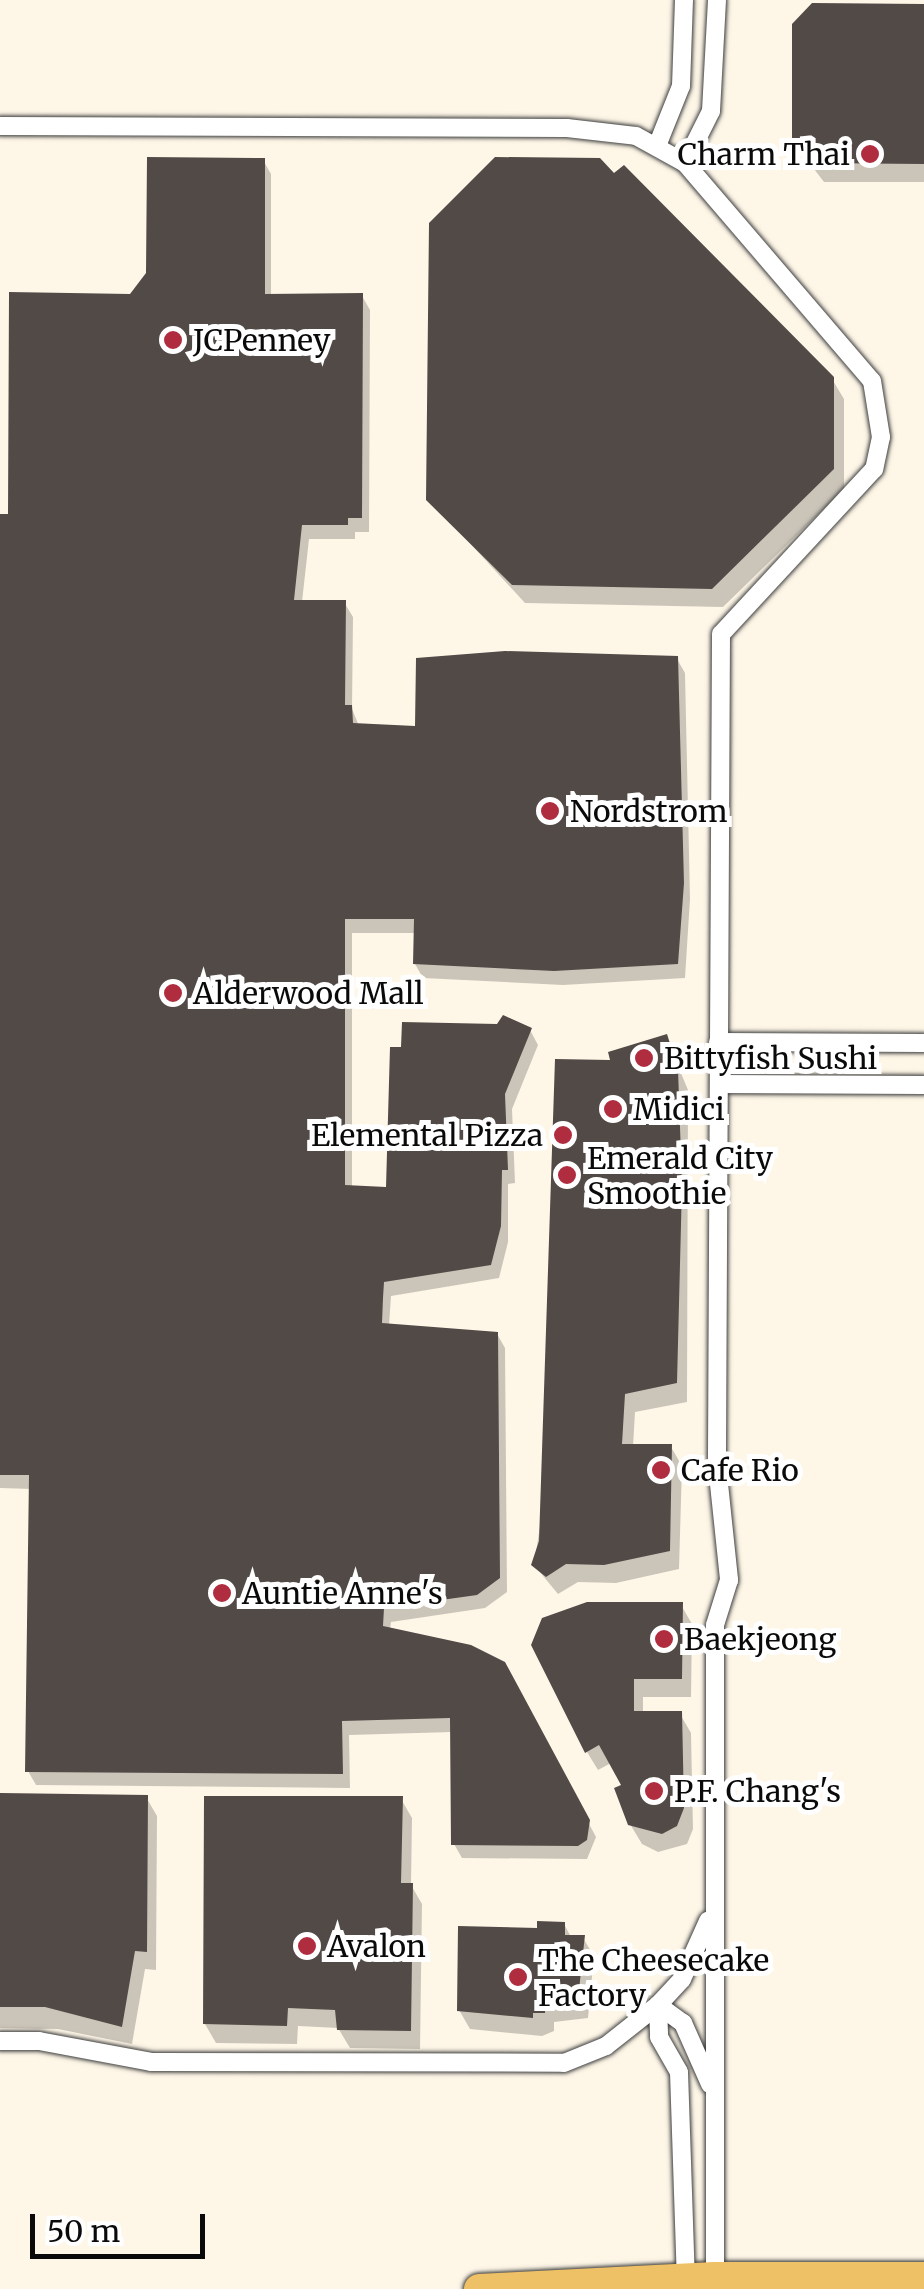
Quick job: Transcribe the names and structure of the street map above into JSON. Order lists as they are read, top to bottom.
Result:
{
  "places": [
    "Charm Thai",
    "JCPenney",
    "Nordstrom",
    "Alderwood Mall",
    "Bittyfish Sushi",
    "Midici",
    "Elemental Pizza",
    "Emerald City Smoothie",
    "Cafe Rio",
    "Auntie Anne's",
    "Baekjeong",
    "P.F. Chang's",
    "Avalon",
    "The Cheesecake Factory"
  ],
  "scale_bar": "50 m"
}
